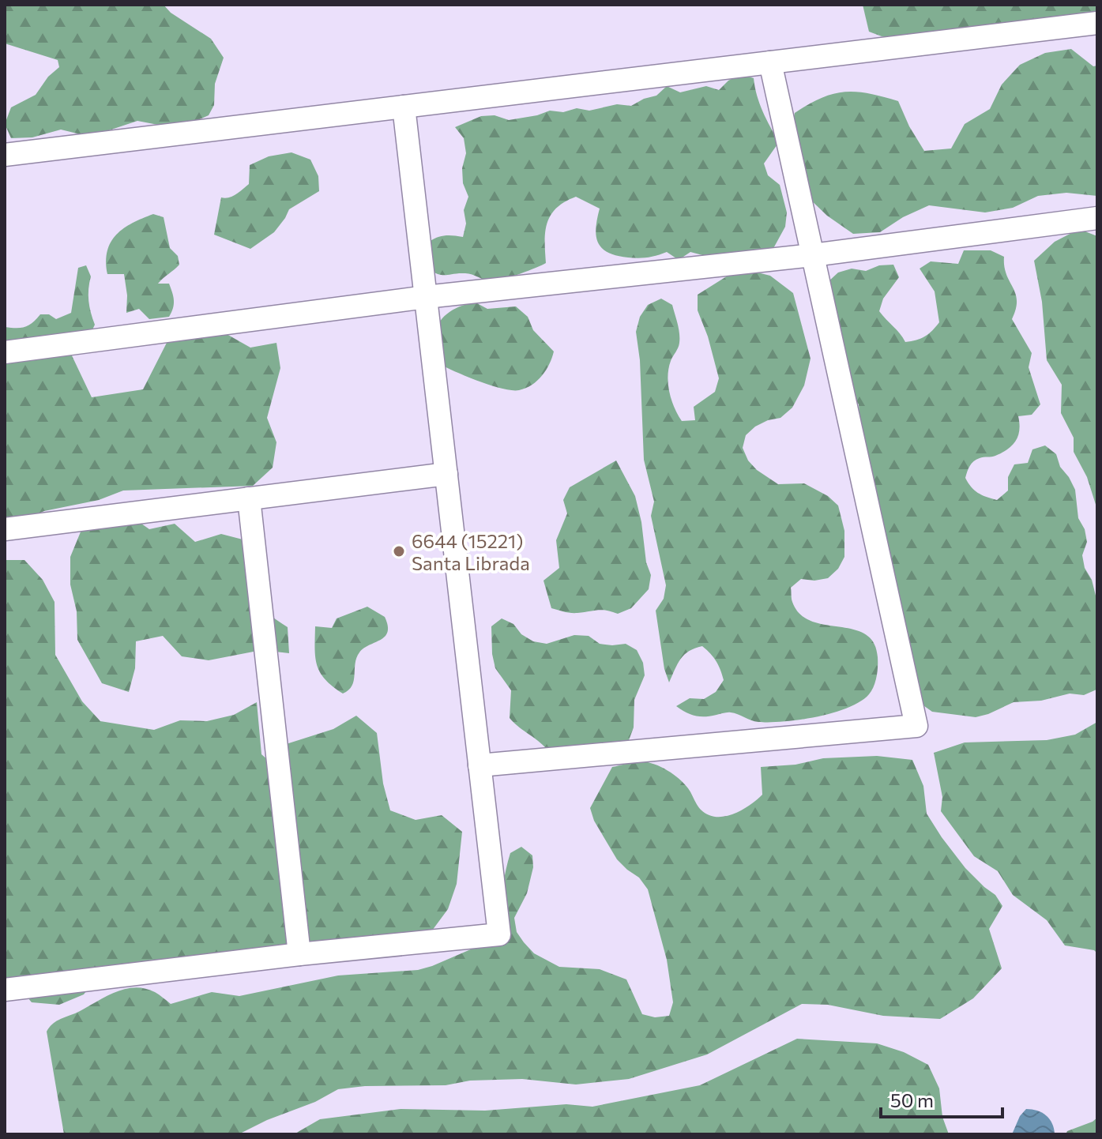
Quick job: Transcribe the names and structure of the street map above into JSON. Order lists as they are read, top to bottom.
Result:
{
  "places": ["6644 (15221) Santa Librada"],
  "scale_bar": "50 m"
}
